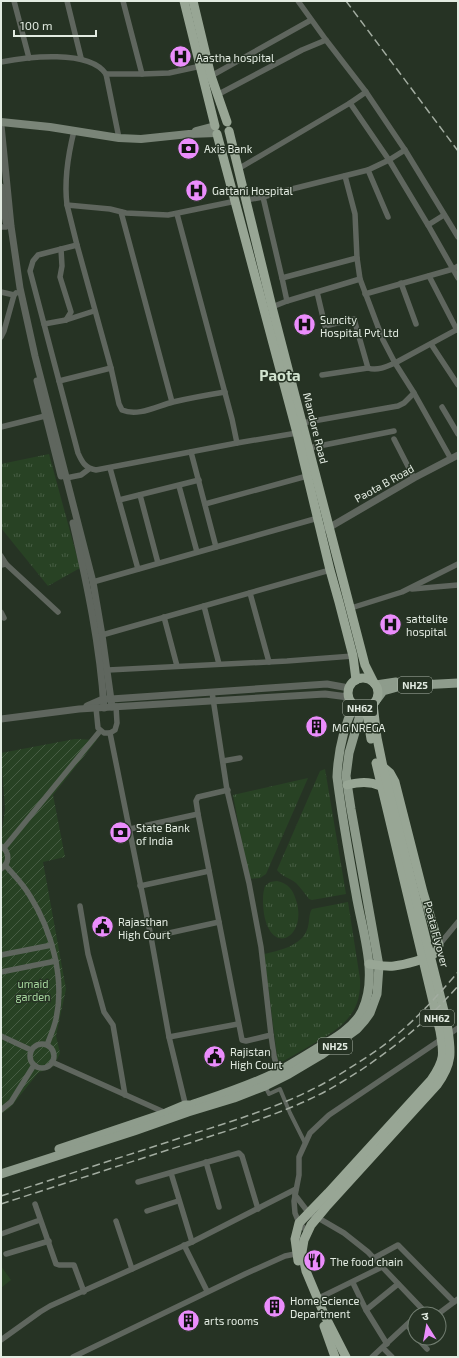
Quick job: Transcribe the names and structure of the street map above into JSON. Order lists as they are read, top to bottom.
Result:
{
  "streets": {
    "highway": ["Mandore Road", "NH62", "Poata Flyover"],
    "main road": ["NH25"],
    "street": ["Paota B Road"]
  },
  "crossings": [
    ["Mandore Road", "Paota B Road"],
    ["Mandore Road", "NH25"],
    ["Mandore Road", "NH62"],
    ["NH25", "NH62"],
    ["NH62", "Poata Flyover"]
  ],
  "districts": ["Paota"],
  "parks": ["umaid garden"],
  "places": {
    "hospital": [
      "Aastha hospital",
      "Gattani Hospital",
      "Suncity Hospital Pvt Ltd",
      "sattelite hospital"
    ],
    "bank": ["Axis Bank", "State Bank of India"],
    "building": ["MG NREGA", "Home Science Department", "arts rooms"],
    "public building": ["Rajasthan High Court", "Rajistan High Court"],
    "restaurant": ["The food chain"]
  },
  "scale_bar": "100 m",
  "north": "top"
}
